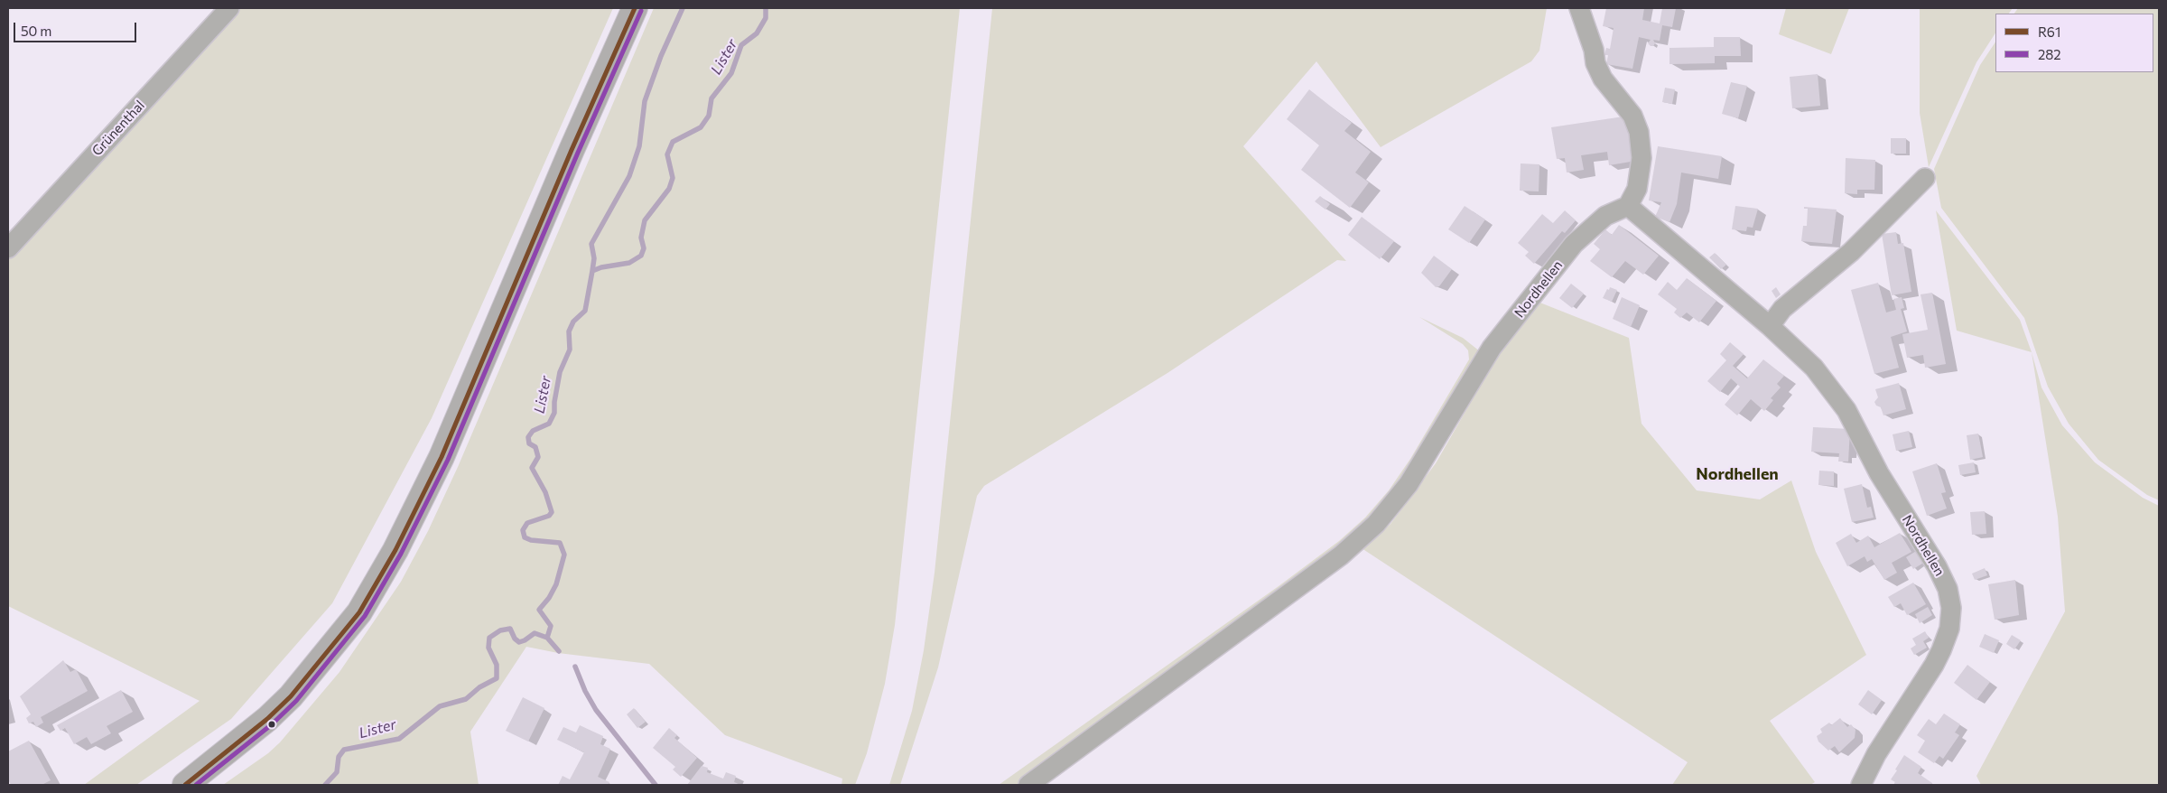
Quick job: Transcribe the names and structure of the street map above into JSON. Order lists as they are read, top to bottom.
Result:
{
  "streets": {
    "street": ["Grünenthal", "Nordhellen"]
  },
  "districts": ["Nordhellen"],
  "water": ["Lister"],
  "lines": ["transit line R61", "transit line 282"],
  "legend": ["R61", "282"],
  "scale_bar": "50 m"
}
